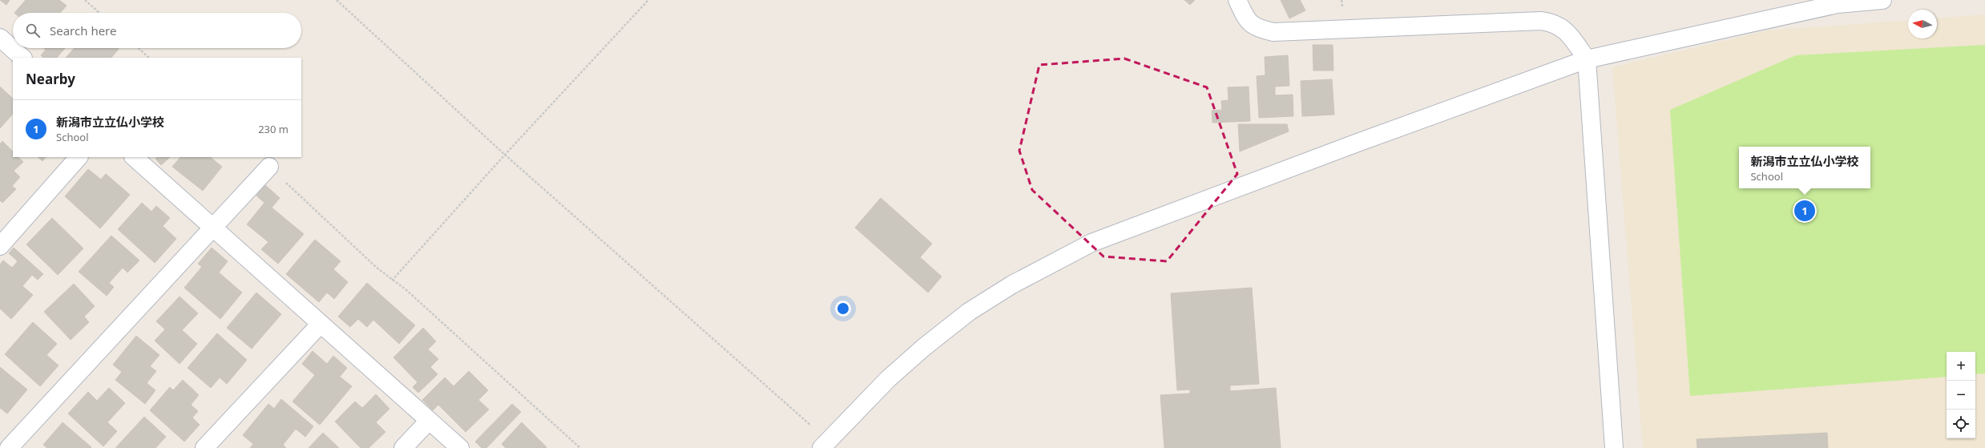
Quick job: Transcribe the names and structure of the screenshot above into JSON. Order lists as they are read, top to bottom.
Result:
{
  "north": "left",
  "page": {
    "search": "Search here",
    "heading": "Nearby",
    "list": [
      {
        "mark": "1",
        "name": "新潟市立立仏小学校",
        "note": "School",
        "value": "230 m"
      }
    ],
    "popup": ["新潟市立立仏小学校", "School"],
    "pins": "1",
    "map_buttons": ["+", "−"]
  }
}
